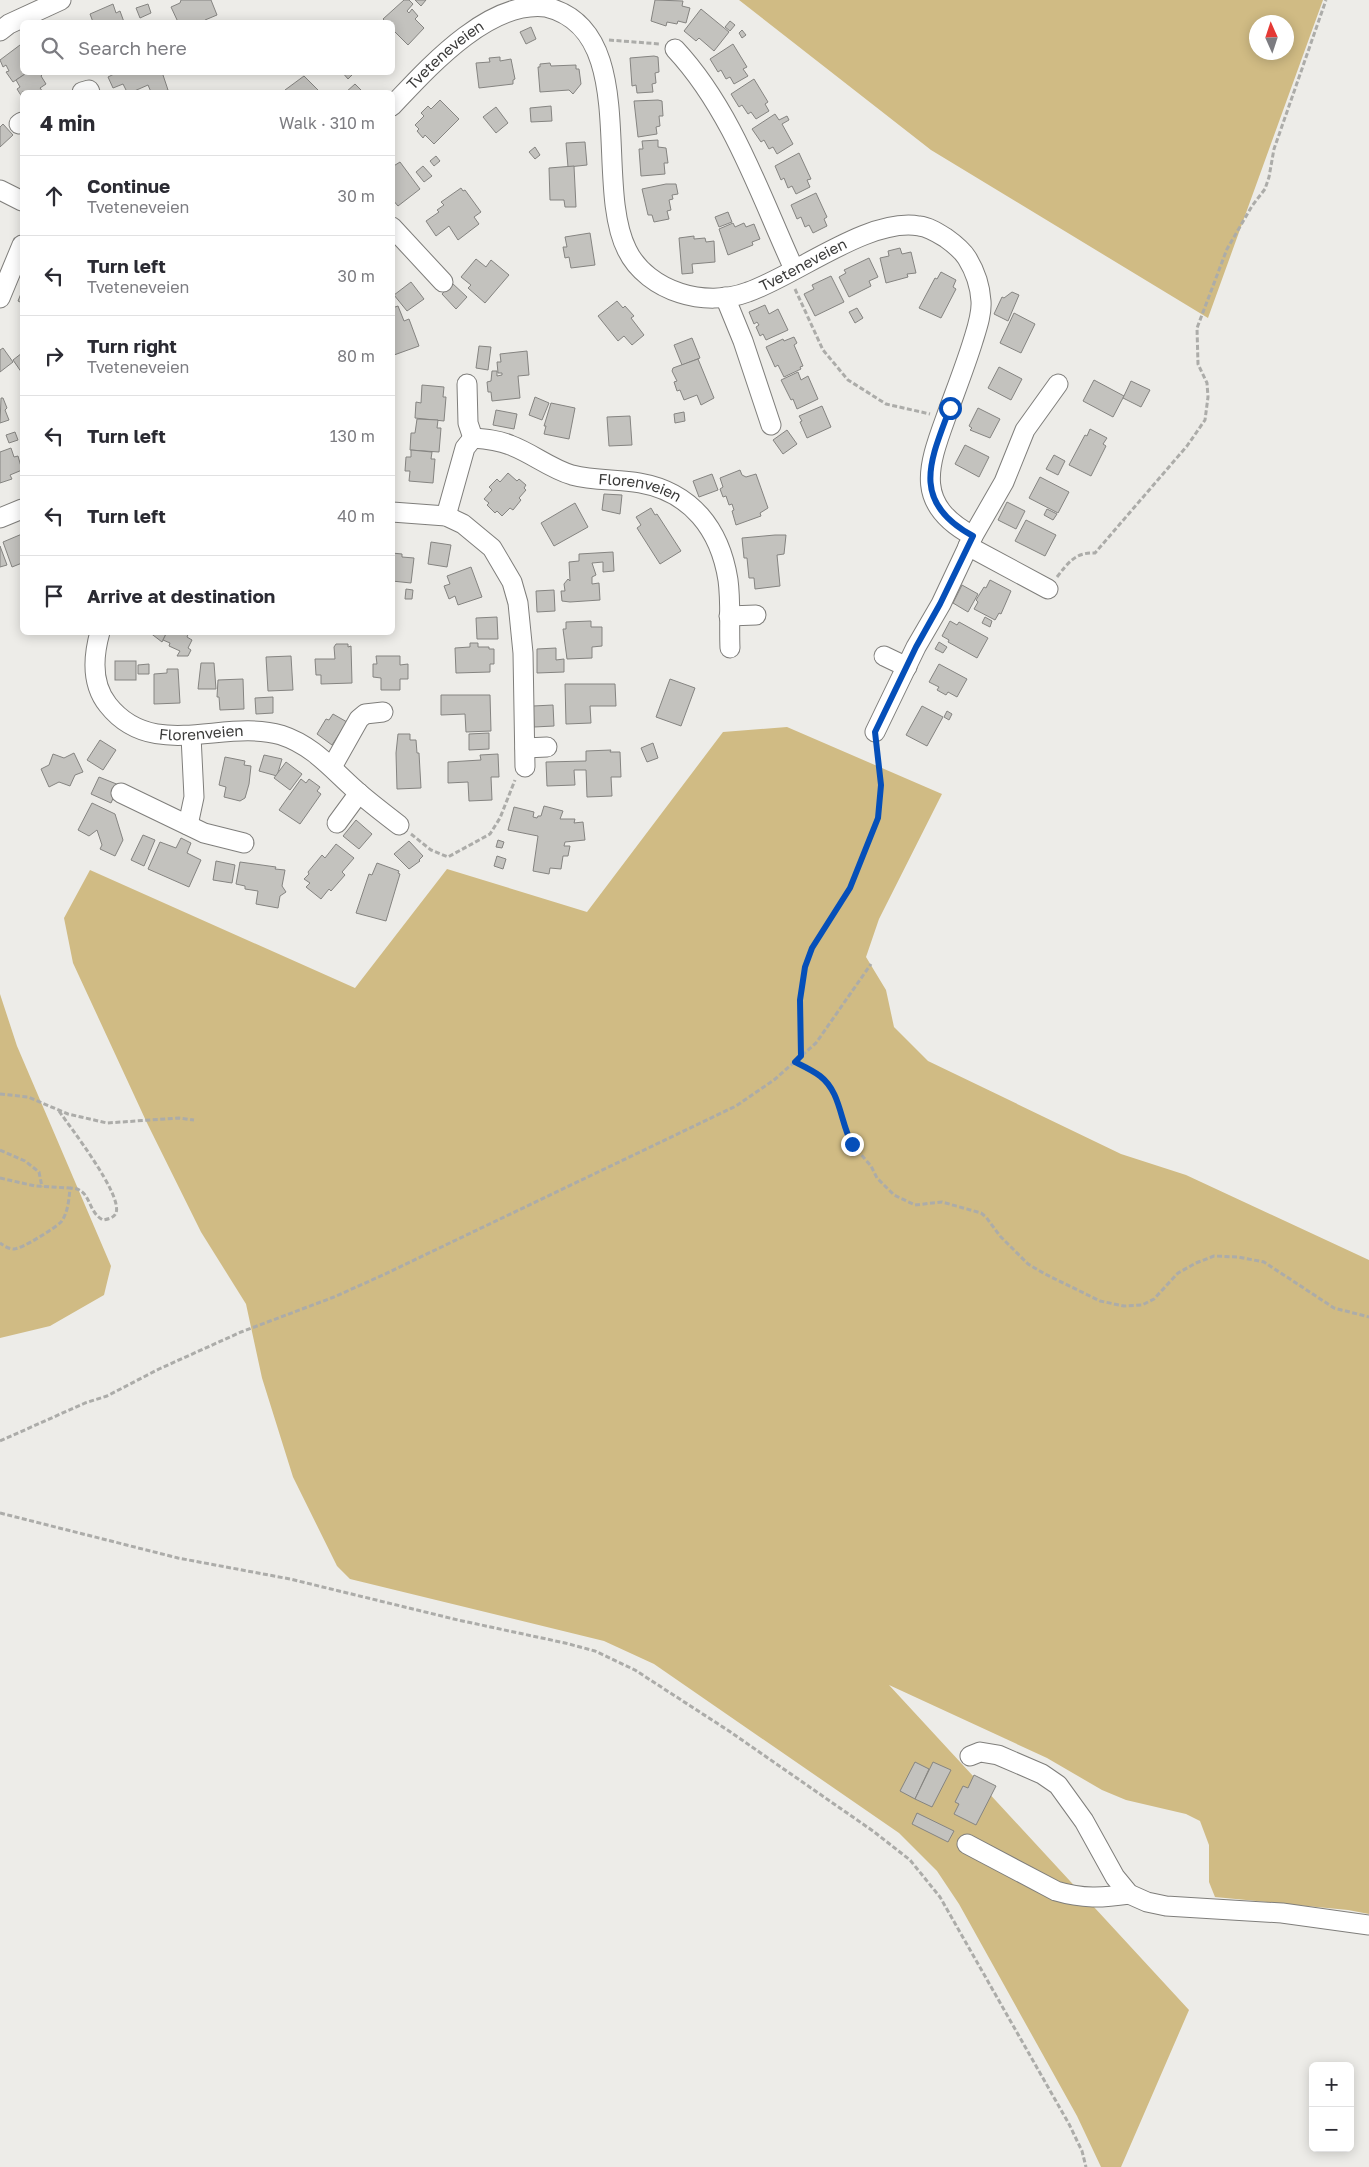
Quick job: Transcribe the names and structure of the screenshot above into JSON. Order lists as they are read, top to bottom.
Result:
{
  "streets": {
    "street": ["Tveteneveien", "Florenveien"]
  },
  "north": "top",
  "page": {
    "search": "Search here",
    "heading": ["4 min", "Walk · 310 m"],
    "list": [
      ["Continue", "Tveteneveien", "30 m"],
      ["Turn left", "Tveteneveien", "30 m"],
      ["Turn right", "Tveteneveien", "80 m"],
      ["Turn left", "130 m"],
      ["Turn left", "40 m"],
      "Arrive at destination"
    ],
    "map_buttons": ["+", "−"]
  }
}
